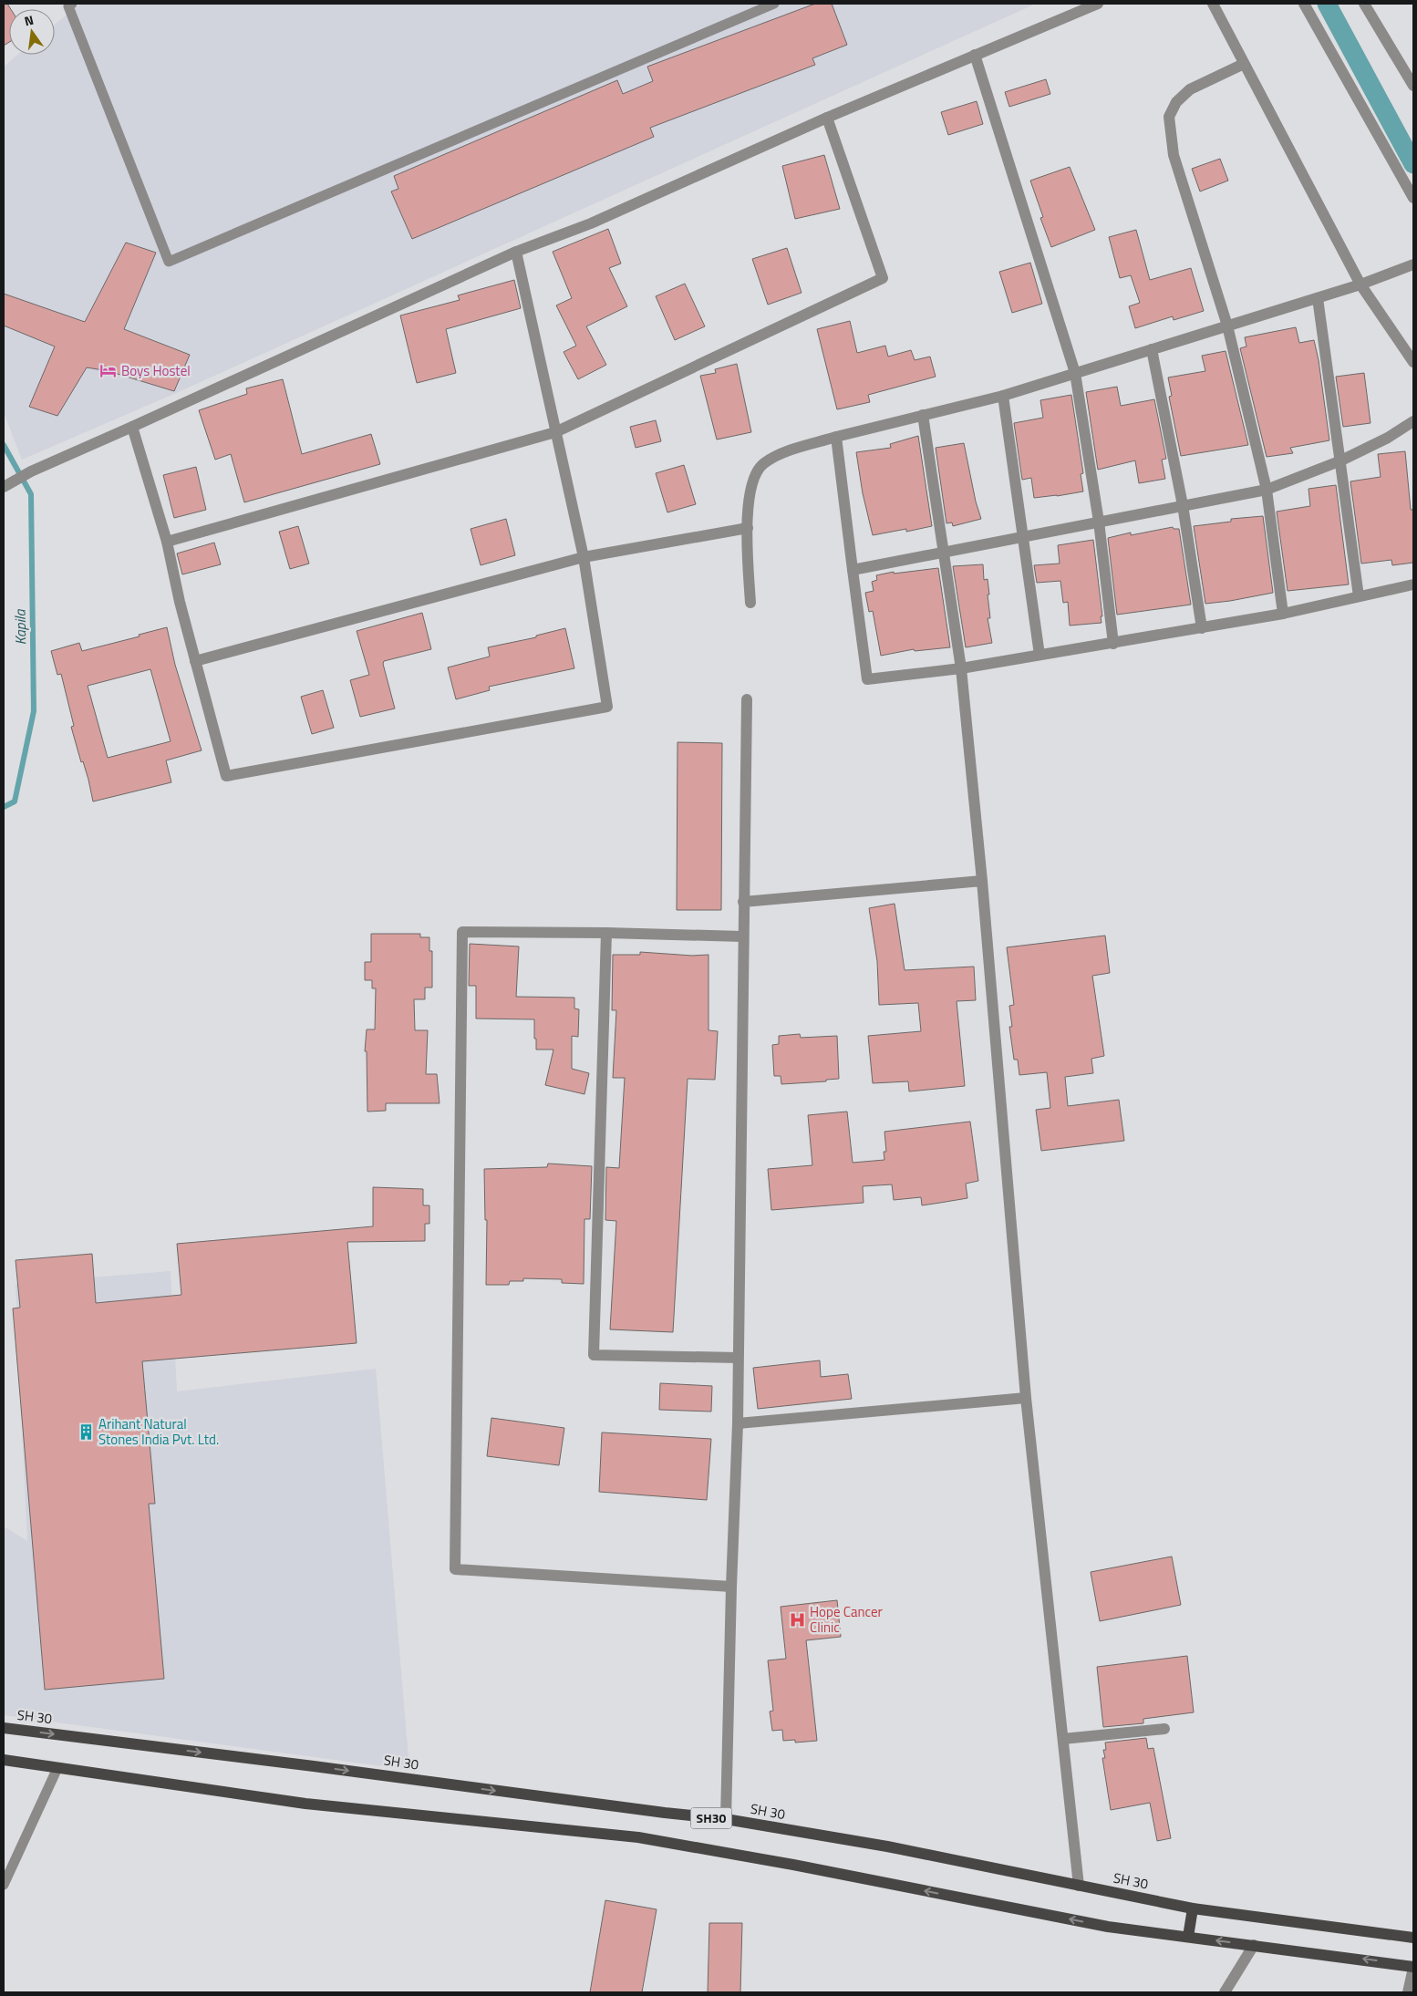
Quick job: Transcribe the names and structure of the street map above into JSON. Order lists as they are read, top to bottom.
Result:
{
  "streets": {
    "main road": ["SH 30", "SH30"]
  },
  "water": ["Kapila"],
  "places": {
    "hotel": ["Boys Hostel"],
    "building": ["Arihant Natural Stones India Pvt. Ltd."],
    "hospital": ["Hope Cancer Clinic"]
  },
  "north": "top"
}
